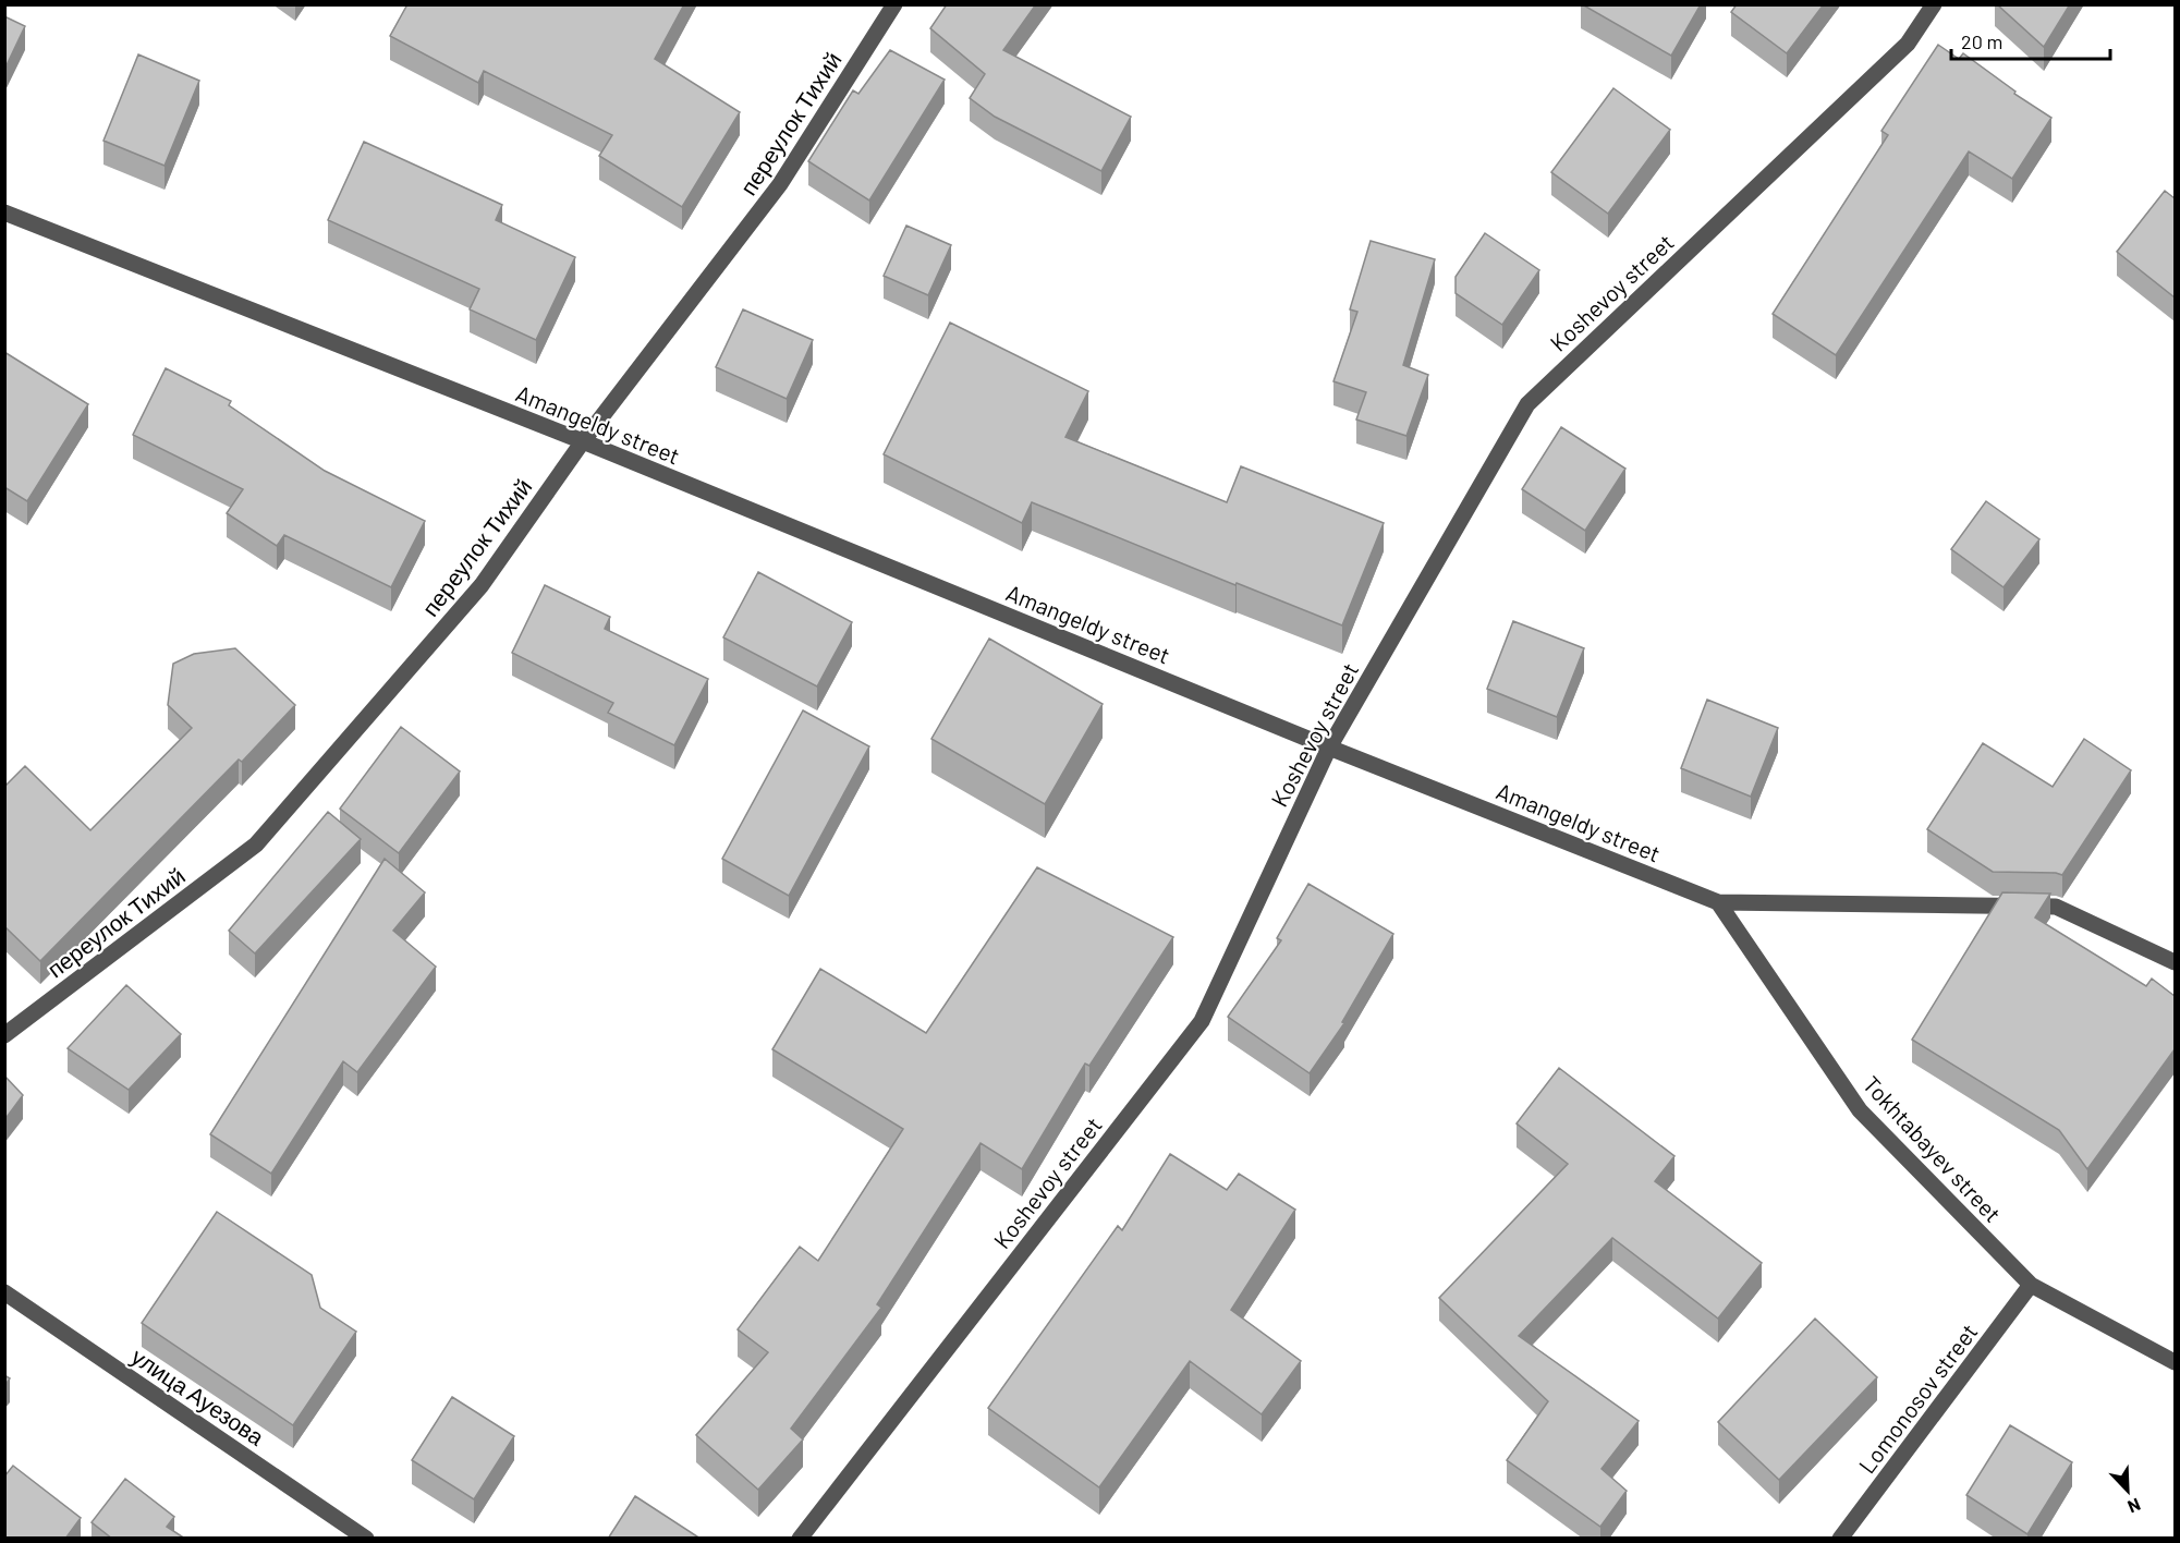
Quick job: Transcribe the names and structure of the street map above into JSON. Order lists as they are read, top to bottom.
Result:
{
  "streets": {
    "street": [
      "переулок Тихий",
      "Koshevoy street",
      "Amangeldy street",
      "Tokhtabayev street",
      "улица Ауезова",
      "Lomonosov street"
    ]
  },
  "crossings": [
    ["переулок Тихий", "Amangeldy street"],
    ["Koshevoy street", "Amangeldy street"],
    ["Amangeldy street", "Tokhtabayev street"],
    ["Tokhtabayev street", "Lomonosov street"]
  ],
  "scale_bar": "20 m",
  "north": "bottom right"
}
